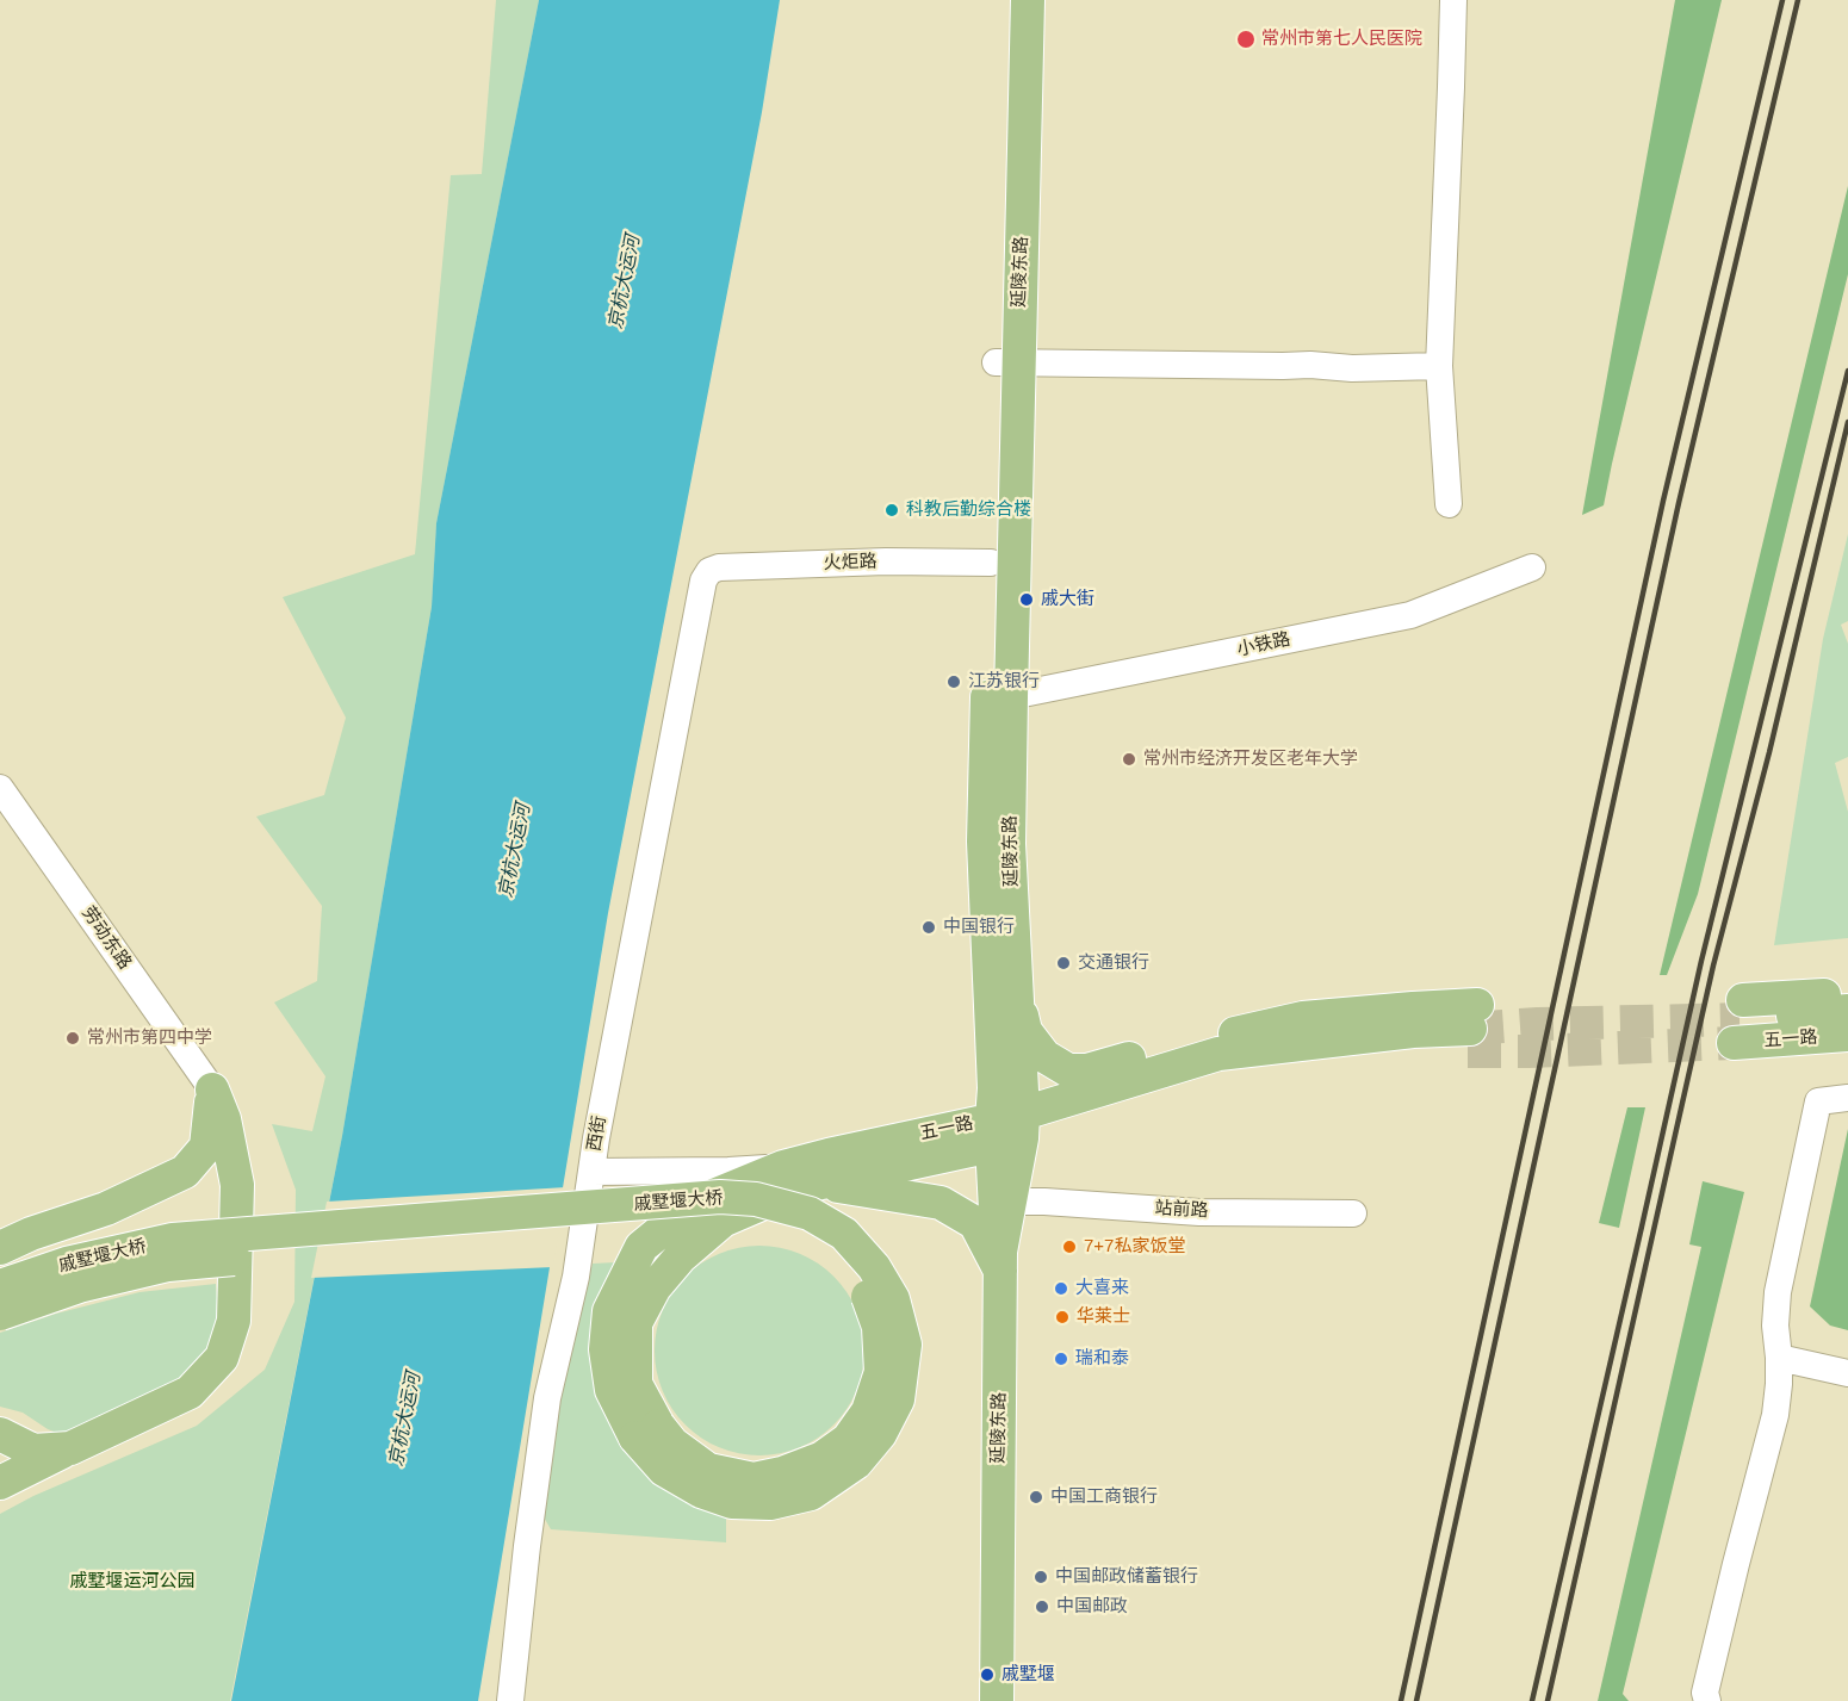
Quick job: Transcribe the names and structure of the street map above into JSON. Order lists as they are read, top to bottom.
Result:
{
  "streets": {
    "main road": ["延陵东路", "五一路", "戚墅堰大桥"],
    "street": [
      "火炬路",
      "小铁路",
      "劳动东路",
      "西街",
      "站前路"
    ]
  },
  "crossings": [
    ["延陵东路", "火炬路"],
    ["延陵东路", "小铁路"],
    ["延陵东路", "五一路"],
    ["延陵东路", "站前路"],
    ["火炬路", "西街"],
    ["五一路", "戚墅堰大桥"]
  ],
  "water": ["京杭大运河"],
  "parks": ["戚墅堰运河公园"],
  "places": [
    "常州市第七人民医院",
    "科教后勤综合楼",
    "戚大街",
    "江苏银行",
    "常州市经济开发区老年大学",
    "中国银行",
    "交通银行",
    "常州市第四中学",
    "7+7私家饭堂",
    "大喜来",
    "华莱士",
    "瑞和泰",
    "中国工商银行",
    "中国邮政储蓄银行",
    "中国邮政",
    "戚墅堰"
  ]
}
